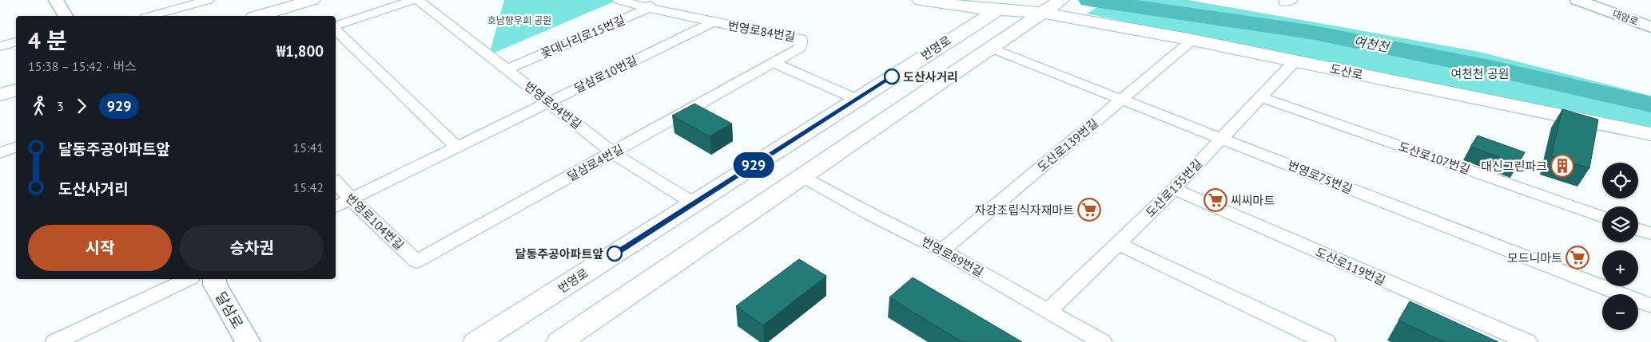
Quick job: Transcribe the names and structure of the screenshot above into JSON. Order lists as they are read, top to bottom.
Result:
{
  "streets": {
    "main road": ["번영로", "도산로"],
    "street": [
      "대암로",
      "번영로84번길",
      "꽃대나리로15번길",
      "달삼로10번길",
      "번영로94번길",
      "도산로139번길",
      "도산로107번길",
      "달삼로4번길",
      "번영로75번길",
      "도산로135번길",
      "번영로104번길",
      "번영로89번길",
      "도산로119번길",
      "달삼로"
    ]
  },
  "crossings": [
    ["번영로84번길", "꽃대나리로15번길"],
    ["번영로84번길", "달삼로10번길"],
    ["번영로84번길", "달삼로4번길"],
    ["꽃대나리로15번길", "번영로94번길"],
    ["번영로", "도산로"],
    ["번영로", "번영로94번길"],
    ["도산로", "도산로139번길"],
    ["도산로", "도산로135번길"],
    ["달삼로10번길", "번영로94번길"],
    ["달삼로10번길", "번영로104번길"],
    ["번영로94번길", "달삼로4번길"],
    ["도산로139번길", "번영로75번길"],
    ["도산로139번길", "번영로89번길"],
    ["도산로107번길", "도산로135번길"],
    ["달삼로4번길", "번영로104번길"],
    ["번영로75번길", "도산로135번길"],
    ["도산로135번길", "번영로89번길"],
    ["도산로135번길", "도산로119번길"]
  ],
  "water": ["여천천"],
  "parks": ["호남향우회 공원", "여천천 공원"],
  "places": {
    "other": ["도산사거리", "달동주공아파트앞"],
    "building": ["대신그린파크"],
    "supermarket": ["씨씨마트", "자강조립식자재마트", "모드니마트"]
  },
  "lines": ["bus line 929"],
  "page": {
    "on_map": "929",
    "heading": ["4 분", "15:38 – 15:42 · 버스", "₩1,800"],
    "legs": ["3", "929"],
    "list": [
      {
        "name": "달동주공아파트앞",
        "value": "15:41"
      },
      {
        "name": "도산사거리",
        "value": "15:42"
      }
    ],
    "map_buttons": ["+", "−"],
    "buttons": ["시작", "승차권"]
  }
}
